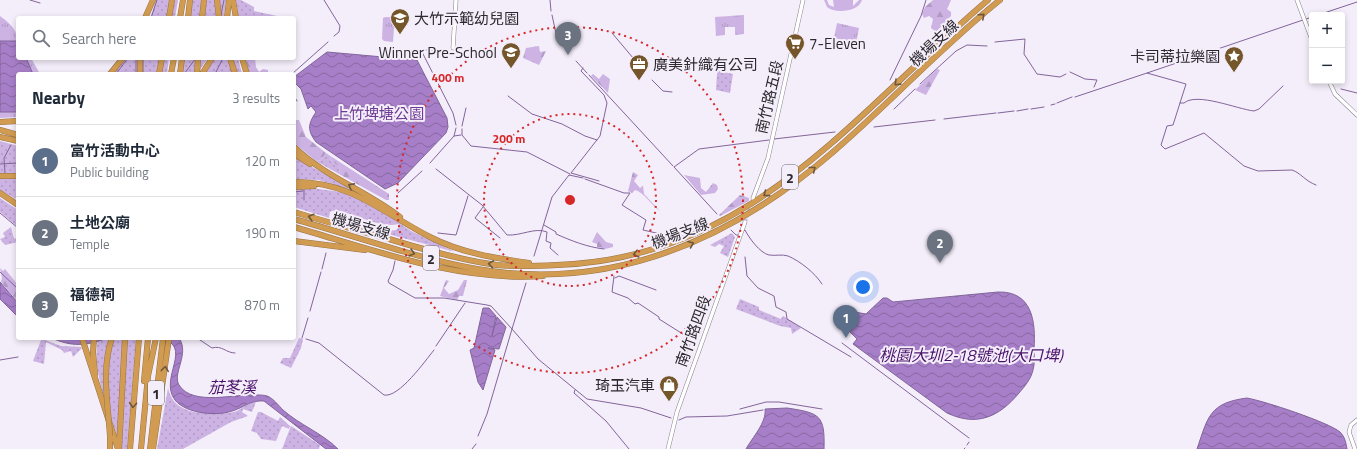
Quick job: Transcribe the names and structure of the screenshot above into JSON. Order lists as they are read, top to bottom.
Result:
{
  "streets": {
    "highway": ["機場支線", "2", "1"],
    "street": ["南竹路五段", "南竹路四段"]
  },
  "water": ["桃園大圳2-18號池(大口埤)", "茄苳溪"],
  "parks": ["上竹埤塘公園"],
  "places": {
    "school or university": ["大竹示範幼兒園", "Winner Pre-School"],
    "supermarket": ["7-Eleven"],
    "place": ["卡司蒂拉樂園"],
    "office": ["廣美針織有公司"],
    "shop": ["琦玉汽車"]
  },
  "page": {
    "map_buttons": ["+", "−"],
    "search": "Search here",
    "pins": ["3", "2", "1"],
    "heading": ["Nearby", "3 results"],
    "list": [
      {
        "mark": "1",
        "name": "富竹活動中心",
        "note": "Public building",
        "value": "120 m"
      },
      {
        "mark": "2",
        "name": "土地公廟",
        "note": "Temple",
        "value": "190 m"
      },
      {
        "mark": "3",
        "name": "福德祠",
        "note": "Temple",
        "value": "870 m"
      }
    ]
  },
  "rings": ["400 m", "200 m"]
}
